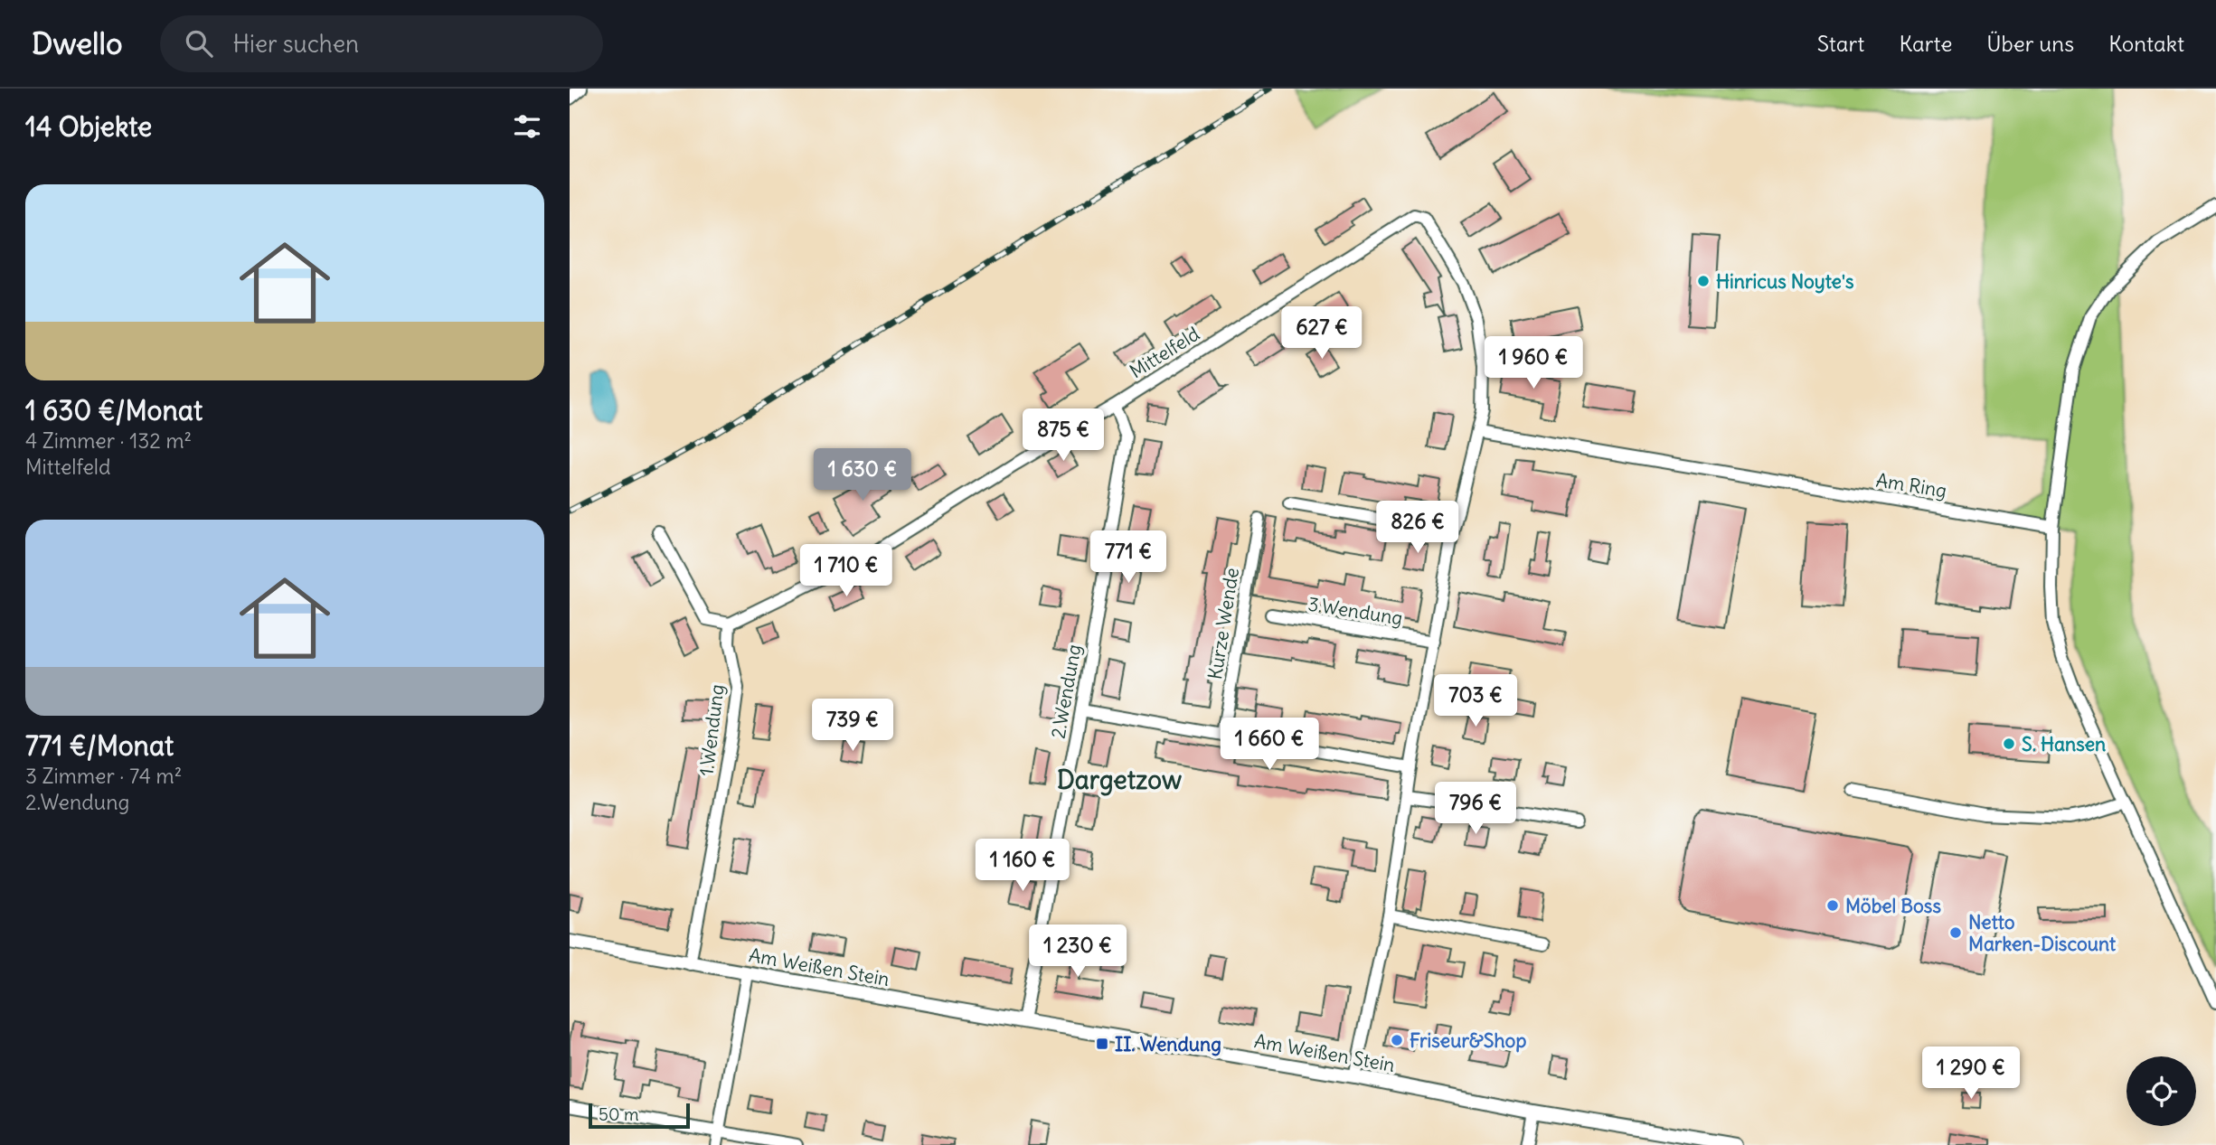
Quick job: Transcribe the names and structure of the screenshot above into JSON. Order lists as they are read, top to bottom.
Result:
{
  "streets": {
    "street": [
      "Mittelfeld",
      "Am Ring",
      "3.Wendung",
      "Kurze Wende",
      "2.Wendung",
      "1.Wendung",
      "Am Weißen Stein"
    ]
  },
  "crossings": [
    ["Mittelfeld", "Am Ring"],
    ["Mittelfeld", "2.Wendung"],
    ["Mittelfeld", "1.Wendung"],
    ["2.Wendung", "Am Weißen Stein"],
    ["1.Wendung", "Am Weißen Stein"]
  ],
  "districts": ["Dargetzow"],
  "places": {
    "other": [
      "Hinricus Noyte's",
      "S. Hansen",
      "Möbel Boss",
      "Netto Marken-Discount",
      "Friseur&Shop"
    ],
    "transit": ["II. Wendung"]
  },
  "scale_bar": "50 m",
  "page": {
    "header": "Dwello",
    "search": "Hier suchen",
    "nav": [
      "Start",
      "Karte",
      "Über uns",
      "Kontakt"
    ],
    "heading": "14 Objekte",
    "list": [
      {
        "name": "1 630 €/Monat",
        "note": "4 Zimmer · 132 m² · Mittelfeld"
      },
      {
        "name": "771 €/Monat",
        "note": "3 Zimmer · 74 m² · 2.Wendung"
      }
    ],
    "price": [
      "627 €",
      "1 960 €",
      "875 €",
      "1 630 €",
      "826 €",
      "771 €",
      "1 710 €",
      "703 €",
      "739 €",
      "1 660 €",
      "796 €",
      "1 160 €",
      "1 230 €",
      "1 290 €"
    ],
    "scale": "50 m"
  }
}
